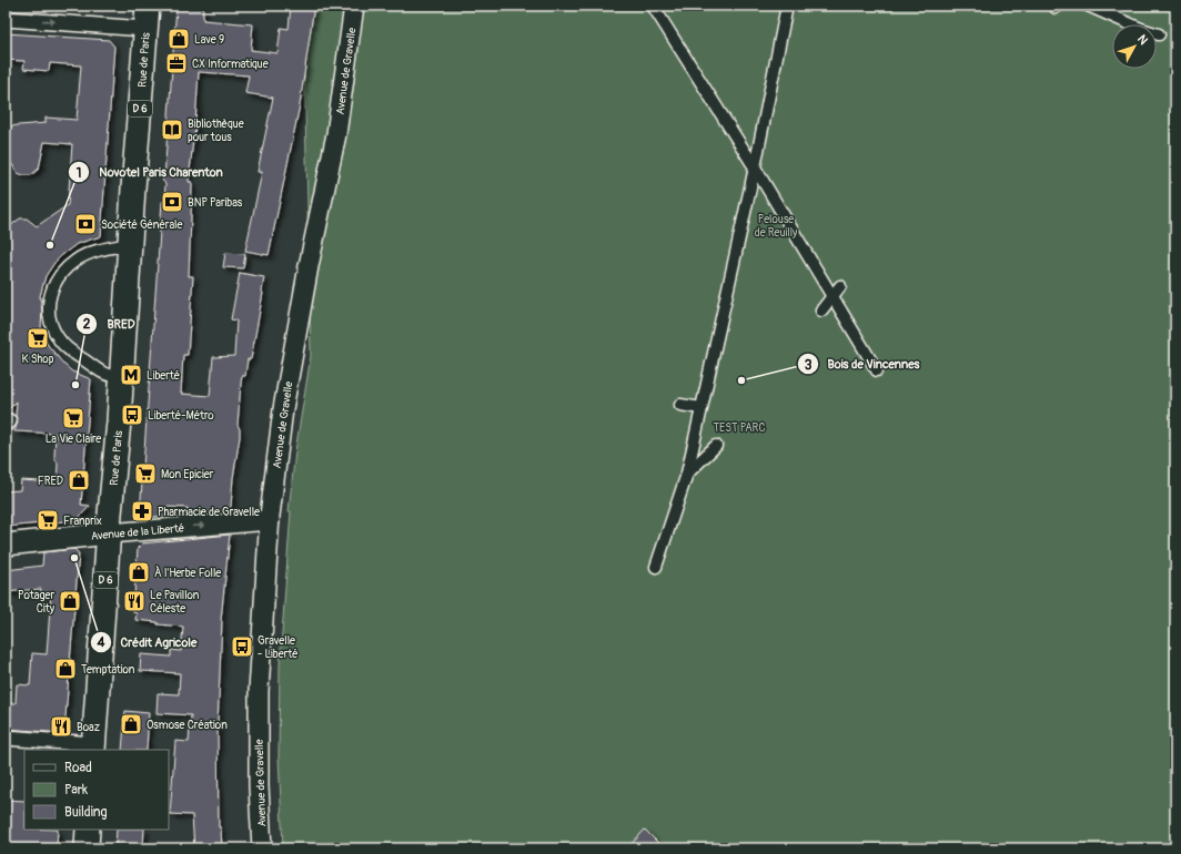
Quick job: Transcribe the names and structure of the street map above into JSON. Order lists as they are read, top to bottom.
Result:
{
  "streets": {
    "main road": ["Rue de Paris", "D 6", "Avenue de la Liberté"],
    "street": ["Avenue de Gravelle"]
  },
  "crossings": [
    ["Rue de Paris", "Avenue de la Liberté"],
    ["Avenue de Gravelle", "Avenue de la Liberté"]
  ],
  "one_way": ["Avenue de la Liberté"],
  "parks": ["Pelouse de Reuilly", "TEST PARC"],
  "places": {
    "shop": [
      "Lave 9",
      "FRED",
      "À l'Herbe Folle",
      "Potager City",
      "Temptation",
      "Osmose Création"
    ],
    "office": ["CX Informatique"],
    "library": ["Bibliothèque pour tous"],
    "bank": ["BNP Paribas", "Société Générale"],
    "other": [
      "Novotel Paris Charenton",
      "Bois de Vincennes",
      "BRED",
      "Crédit Agricole"
    ],
    "supermarket": [
      "K Shop",
      "La Vie Claire",
      "Mon Epicier",
      "Franprix"
    ],
    "metro station": ["Liberté"],
    "bus stop": ["Liberté-Métro", "Gravelle - Liberté"],
    "pharmacy": ["Pharmacie de Gravelle"],
    "restaurant": ["Le Pavillon Céleste", "Boaz"]
  },
  "legend": ["Road", "Park", "Building"],
  "north": "top right"
}
